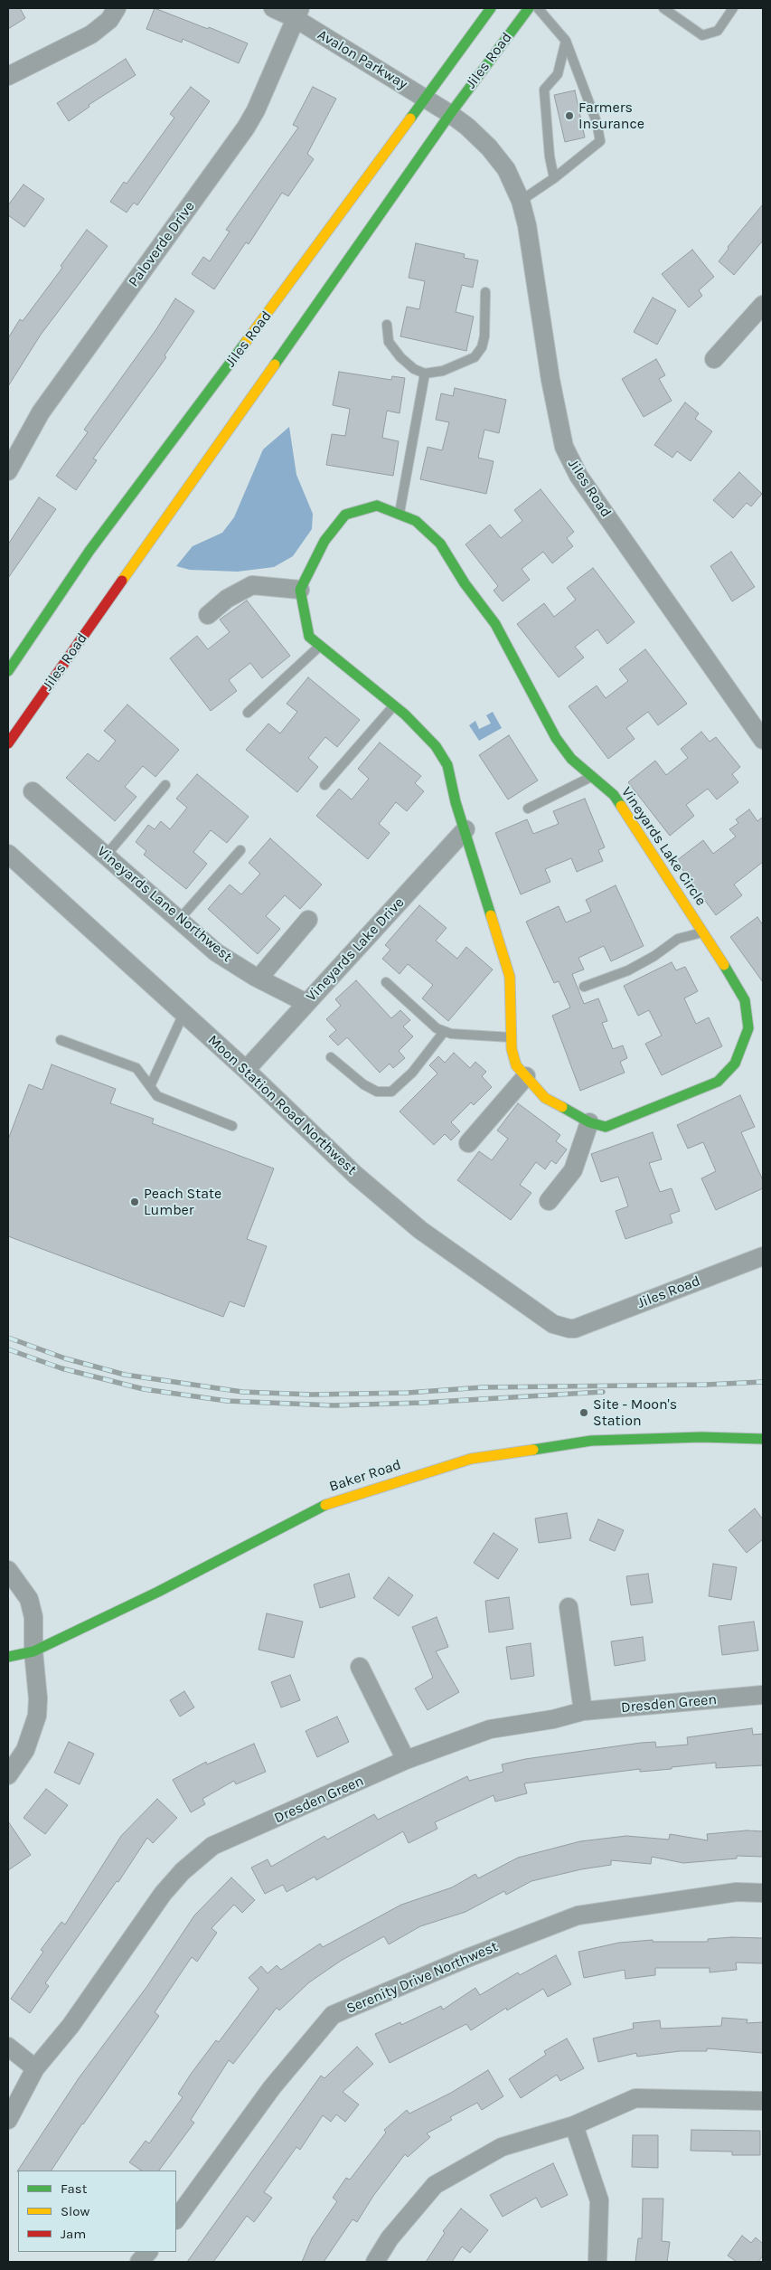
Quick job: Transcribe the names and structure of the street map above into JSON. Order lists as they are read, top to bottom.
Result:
{
  "streets": {
    "street": [
      "Avalon Parkway",
      "Jiles Road",
      "Paloverde Drive",
      "Vineyards Lake Circle",
      "Vineyards Lane Northwest",
      "Vineyards Lake Drive",
      "Moon Station Road Northwest",
      "Baker Road",
      "Dresden Green",
      "Serenity Drive Northwest"
    ]
  },
  "crossings": [
    ["Avalon Parkway", "Jiles Road"],
    ["Avalon Parkway", "Paloverde Drive"],
    ["Jiles Road", "Moon Station Road Northwest"],
    ["Vineyards Lake Circle", "Vineyards Lake Drive"],
    ["Vineyards Lane Northwest", "Vineyards Lake Drive"],
    ["Vineyards Lake Drive", "Moon Station Road Northwest"]
  ],
  "places": ["Farmers Insurance", "Peach State Lumber", "Site - Moon's Station"],
  "legend": ["Fast", "Slow", "Jam"]
}
